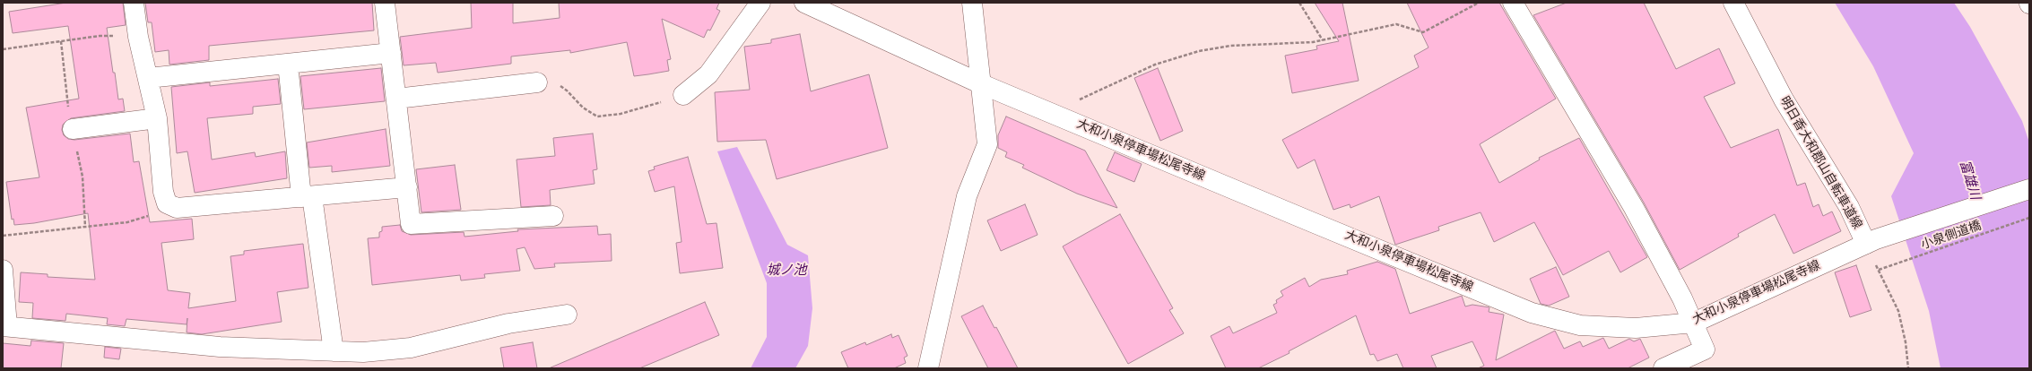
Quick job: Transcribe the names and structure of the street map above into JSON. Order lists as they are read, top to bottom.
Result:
{
  "streets": {
    "street": ["大和小泉停車場松尾寺線", "明日香大和郡山自転車道線"],
    "path": ["小泉側道橋"]
  },
  "crossings": [
    ["大和小泉停車場松尾寺線", "明日香大和郡山自転車道線"],
    ["明日香大和郡山自転車道線", "小泉側道橋"]
  ],
  "water": ["富雄川", "城ノ池"]
}
